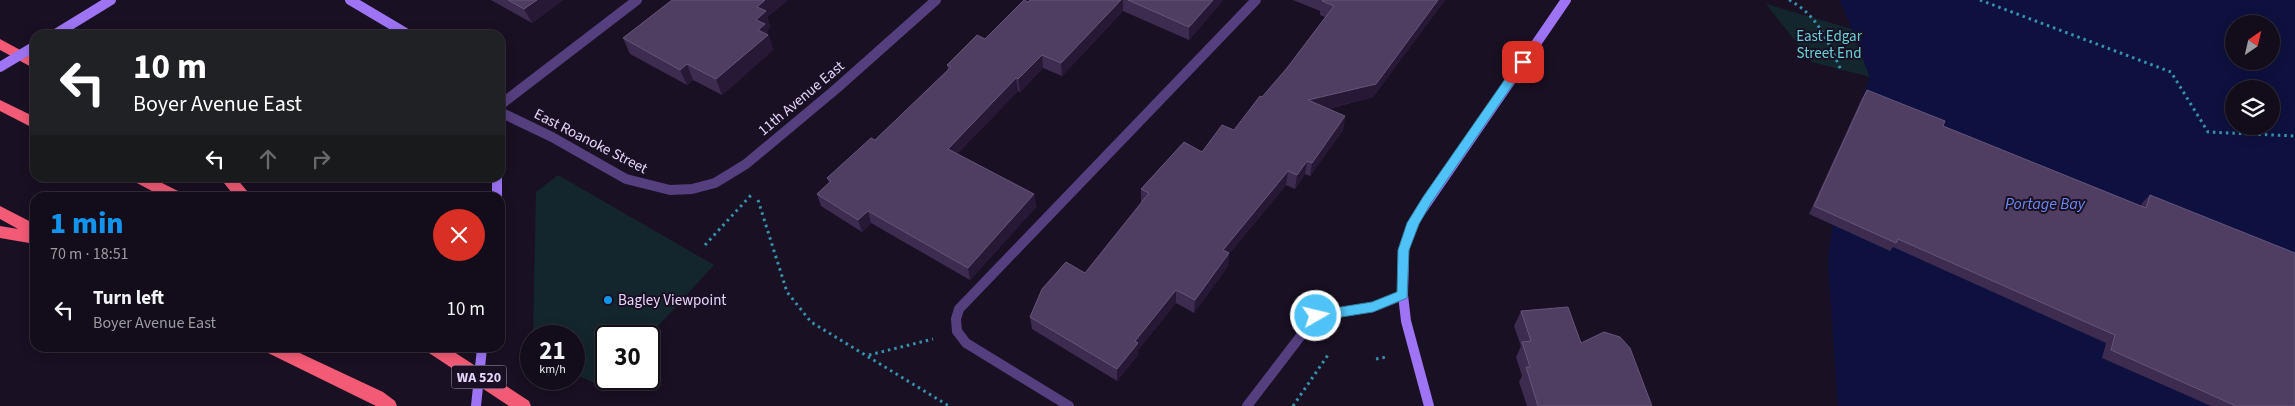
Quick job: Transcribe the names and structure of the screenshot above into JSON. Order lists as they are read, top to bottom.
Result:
{
  "streets": {
    "highway": ["WA 520"],
    "street": ["11th Avenue East", "East Roanoke Street"]
  },
  "crossings": [
    ["11th Avenue East", "East Roanoke Street"]
  ],
  "water": ["Portage Bay"],
  "parks": ["East Edgar Street End"],
  "places": ["Bagley Viewpoint"],
  "north": "top right",
  "page": {
    "turn": ["10 m", "Boyer Avenue East"],
    "heading": ["1 min", "70 m · 18:51"],
    "list": [
      {
        "name": "Turn left",
        "note": "Boyer Avenue East",
        "value": "10 m"
      }
    ],
    "speed": "21 km/h",
    "limit": "30"
  }
}
